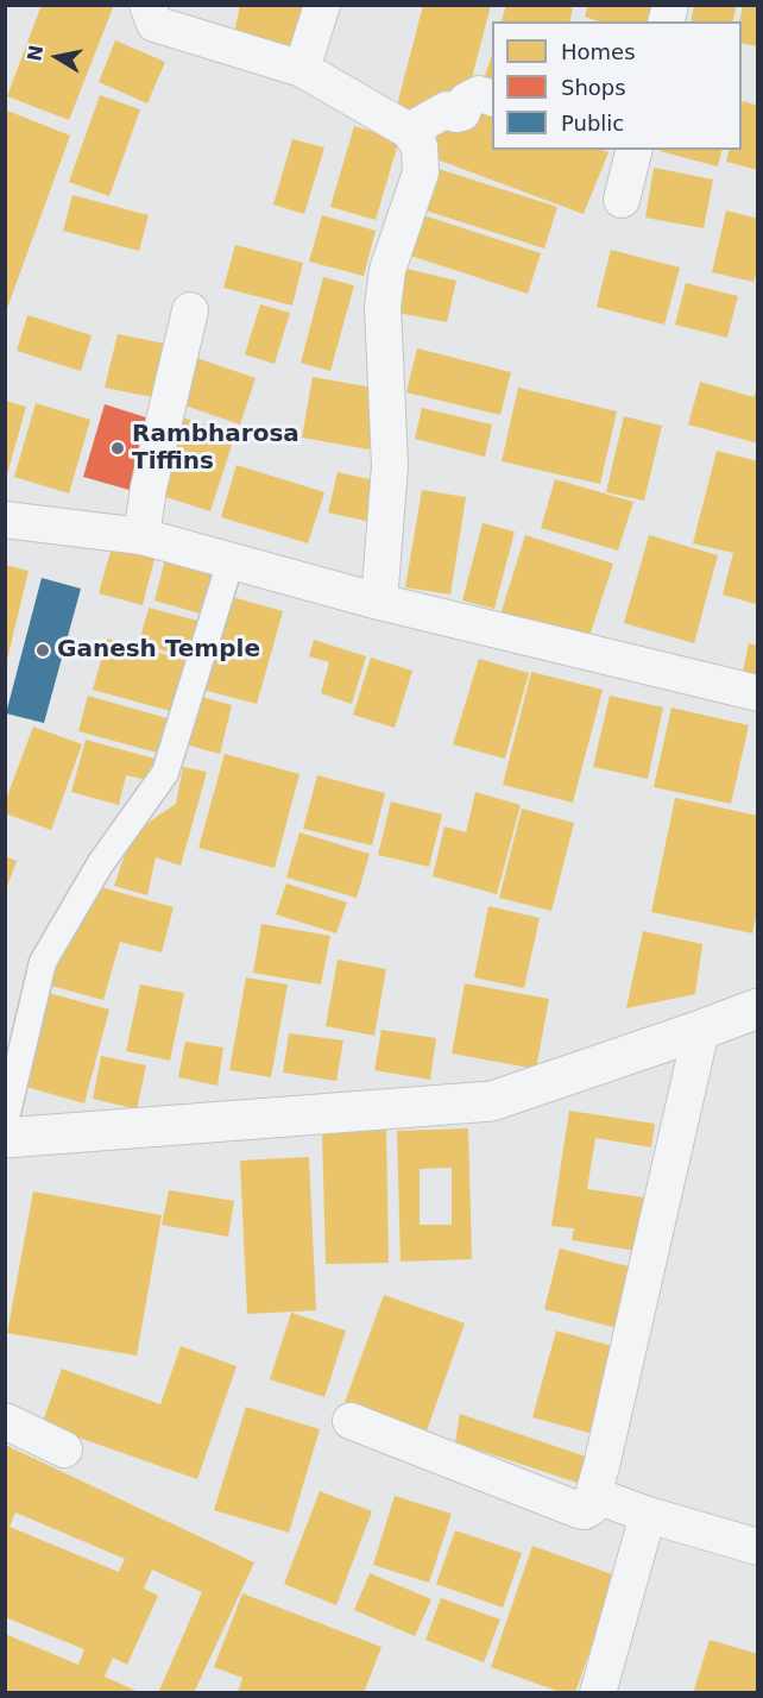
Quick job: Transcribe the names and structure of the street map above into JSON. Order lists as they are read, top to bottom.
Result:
{
  "places": ["Rambharosa Tiffins", "Ganesh Temple"],
  "legend": ["Homes", "Shops", "Public"],
  "north": "left"
}
